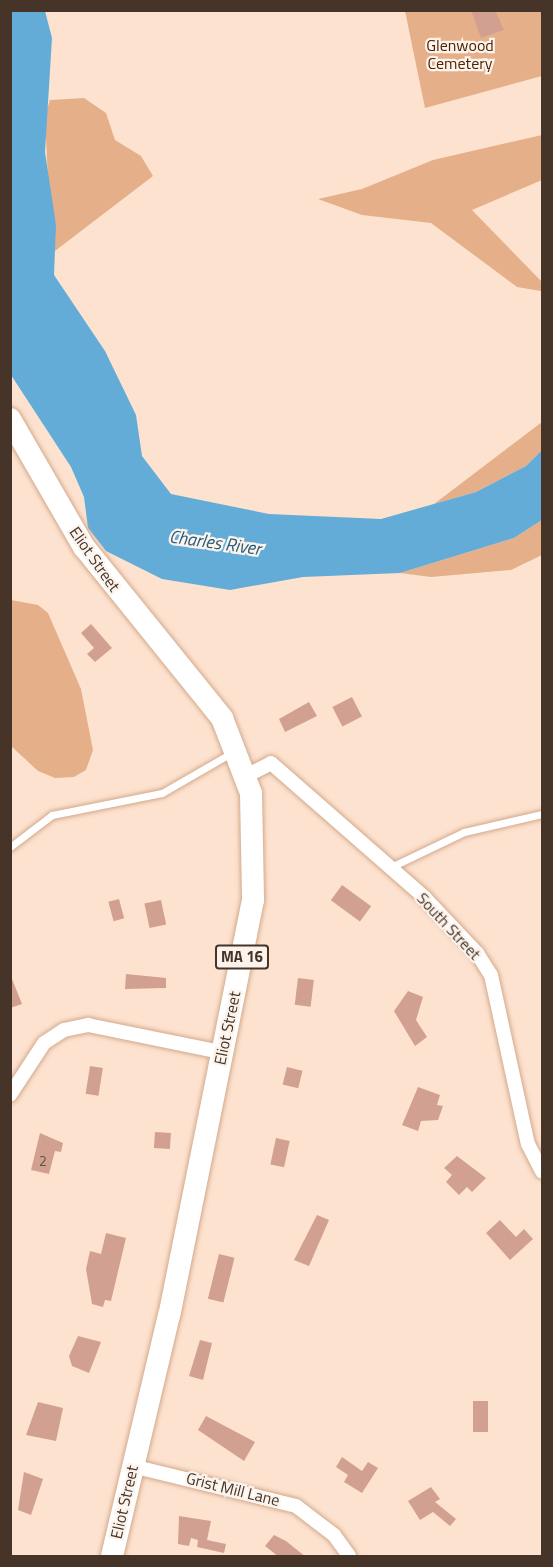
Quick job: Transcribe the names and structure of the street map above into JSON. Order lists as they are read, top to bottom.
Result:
{
  "streets": {
    "main road": ["Eliot Street", "MA 16"],
    "street": ["South Street", "Grist Mill Lane"]
  },
  "crossings": [
    ["Eliot Street", "South Street"],
    ["Eliot Street", "Grist Mill Lane"]
  ],
  "water": ["Charles River"],
  "parks": ["Glenwood Cemetery"],
  "house_numbers": ["2"]
}
